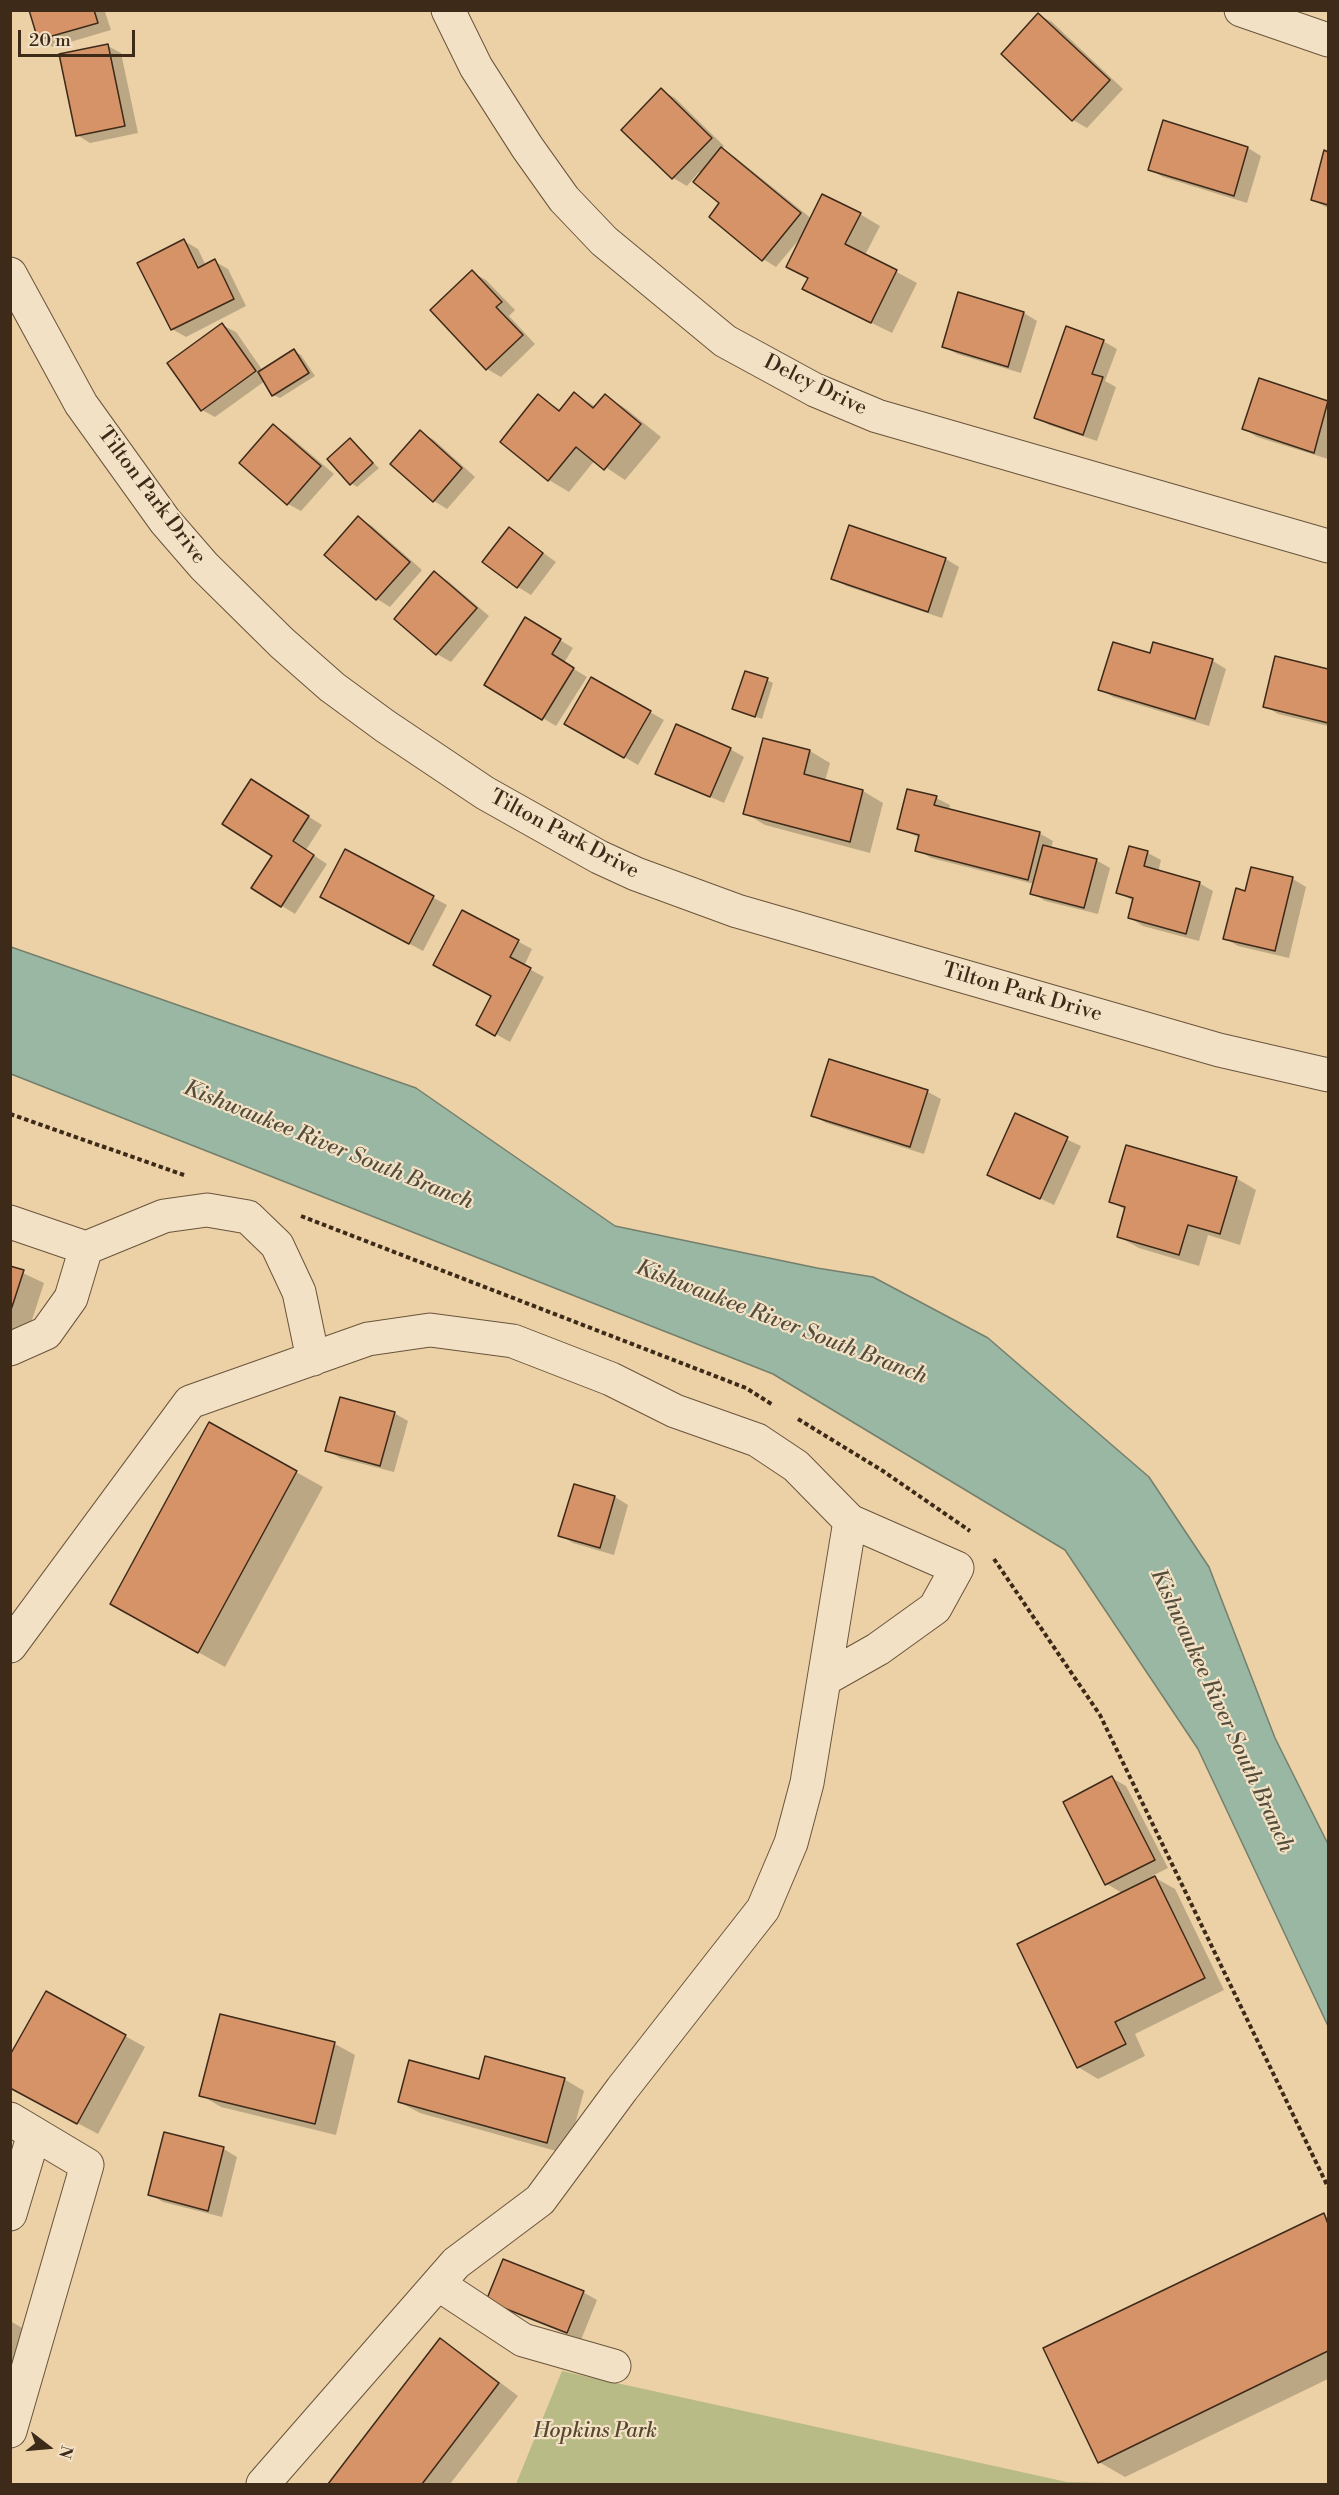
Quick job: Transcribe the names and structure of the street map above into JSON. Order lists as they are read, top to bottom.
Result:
{
  "streets": {
    "street": ["Delcy Drive", "Tilton Park Drive"]
  },
  "water": ["Kishwaukee River South Branch"],
  "parks": ["Hopkins Park"],
  "scale_bar": "20 m",
  "north": "right"
}
